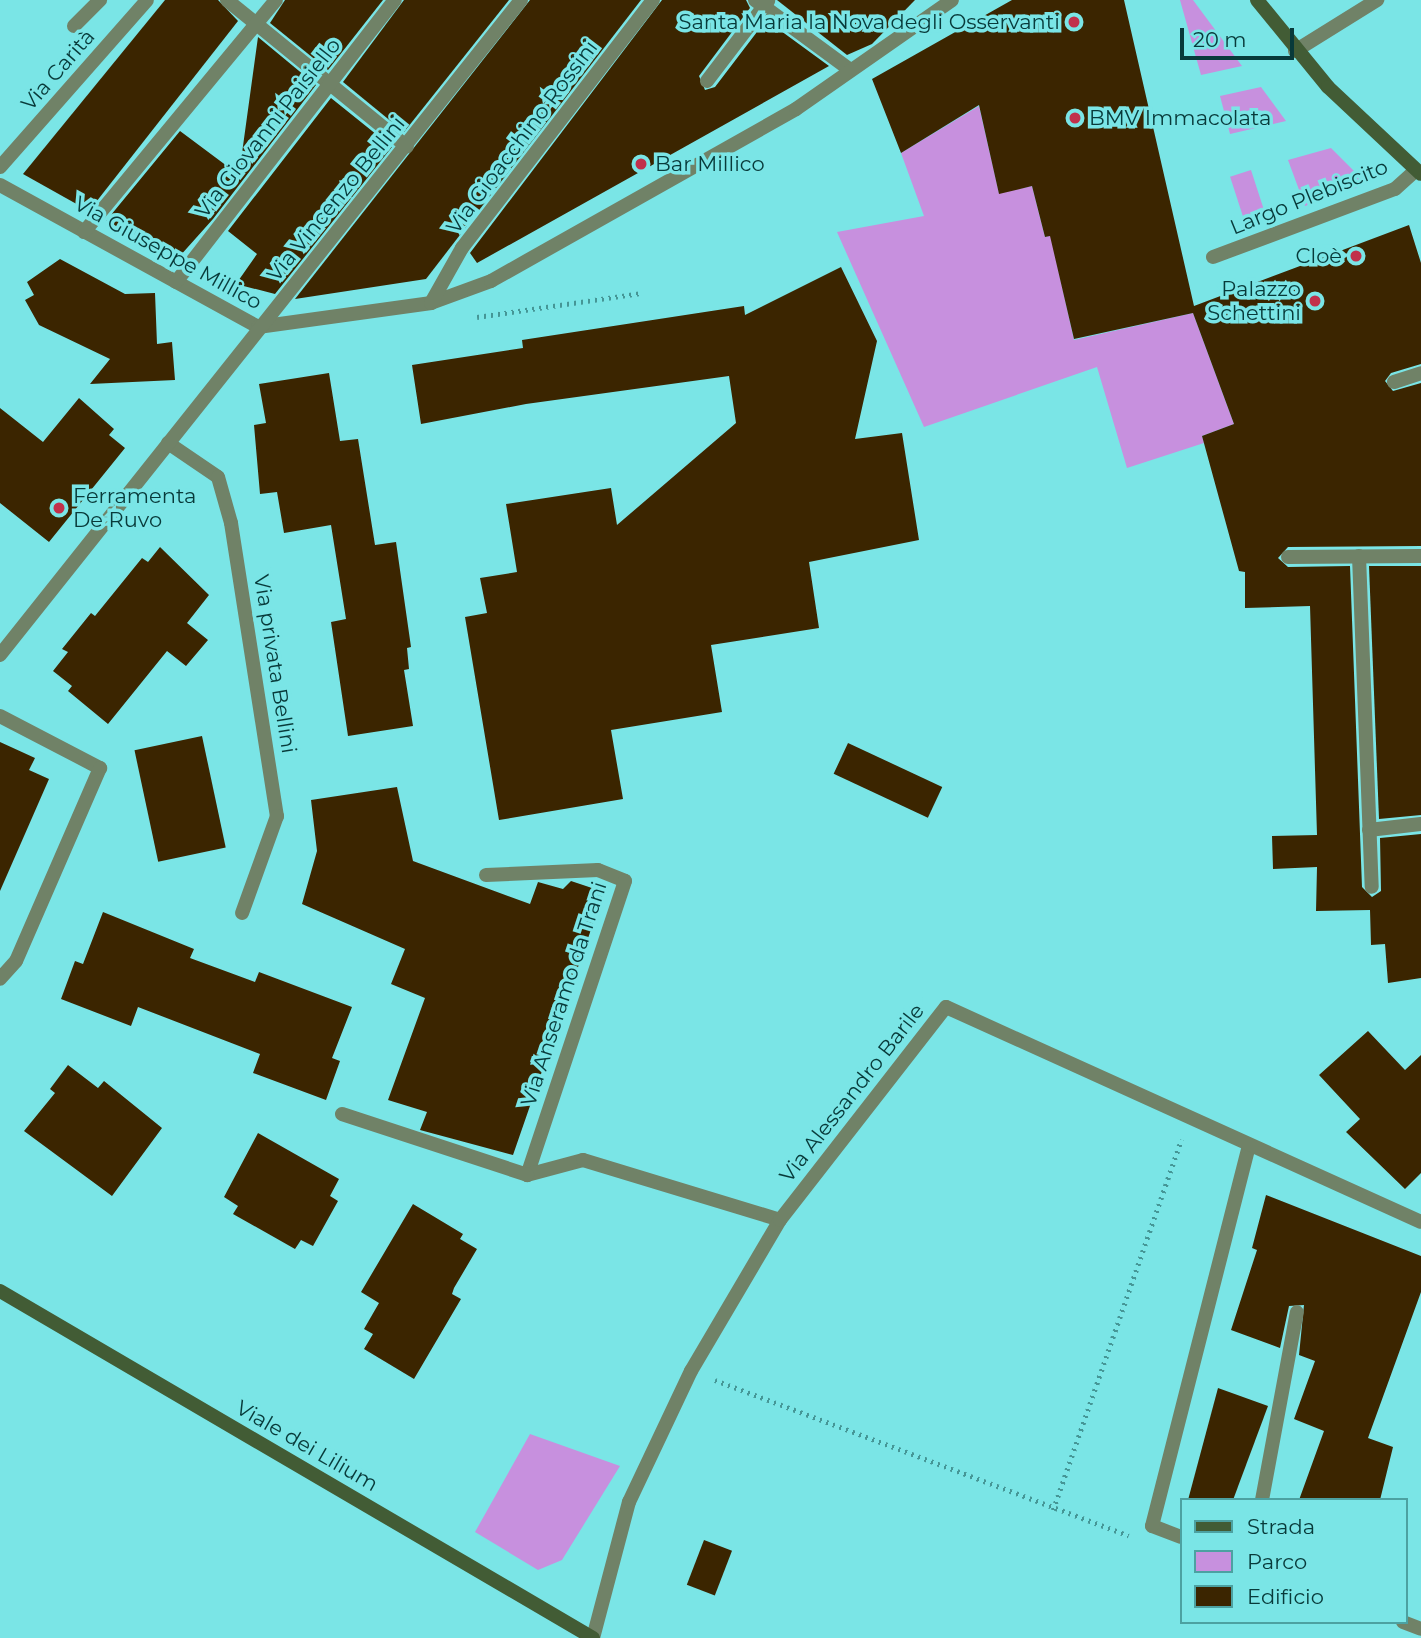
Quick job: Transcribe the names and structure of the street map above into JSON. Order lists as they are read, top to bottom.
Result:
{
  "streets": {
    "main road": ["Largo Plebiscito", "Viale dei Lilium"],
    "street": [
      "Via Carità",
      "Via Giovanni Paisiello",
      "Via Gioacchino Rossini",
      "Via Vincenzo Bellini",
      "Via Giuseppe Millico",
      "Via privata Bellini",
      "Via Anseramo da Trani",
      "Via Alessandro Barile"
    ]
  },
  "crossings": [
    ["Via Giovanni Paisiello", "Via Giuseppe Millico"],
    ["Via Gioacchino Rossini", "Via Giuseppe Millico"],
    ["Via Vincenzo Bellini", "Via Giuseppe Millico"],
    ["Via Vincenzo Bellini", "Via privata Bellini"],
    ["Via Alessandro Barile", "Viale dei Lilium"]
  ],
  "places": [
    "Santa Maria la Nova degli Osservanti",
    "BMV Immacolata",
    "Bar Millico",
    "Cloè",
    "Palazzo Schettini",
    "Ferramenta De Ruvo"
  ],
  "legend": ["Strada", "Parco", "Edificio"],
  "scale_bar": "20 m"
}
